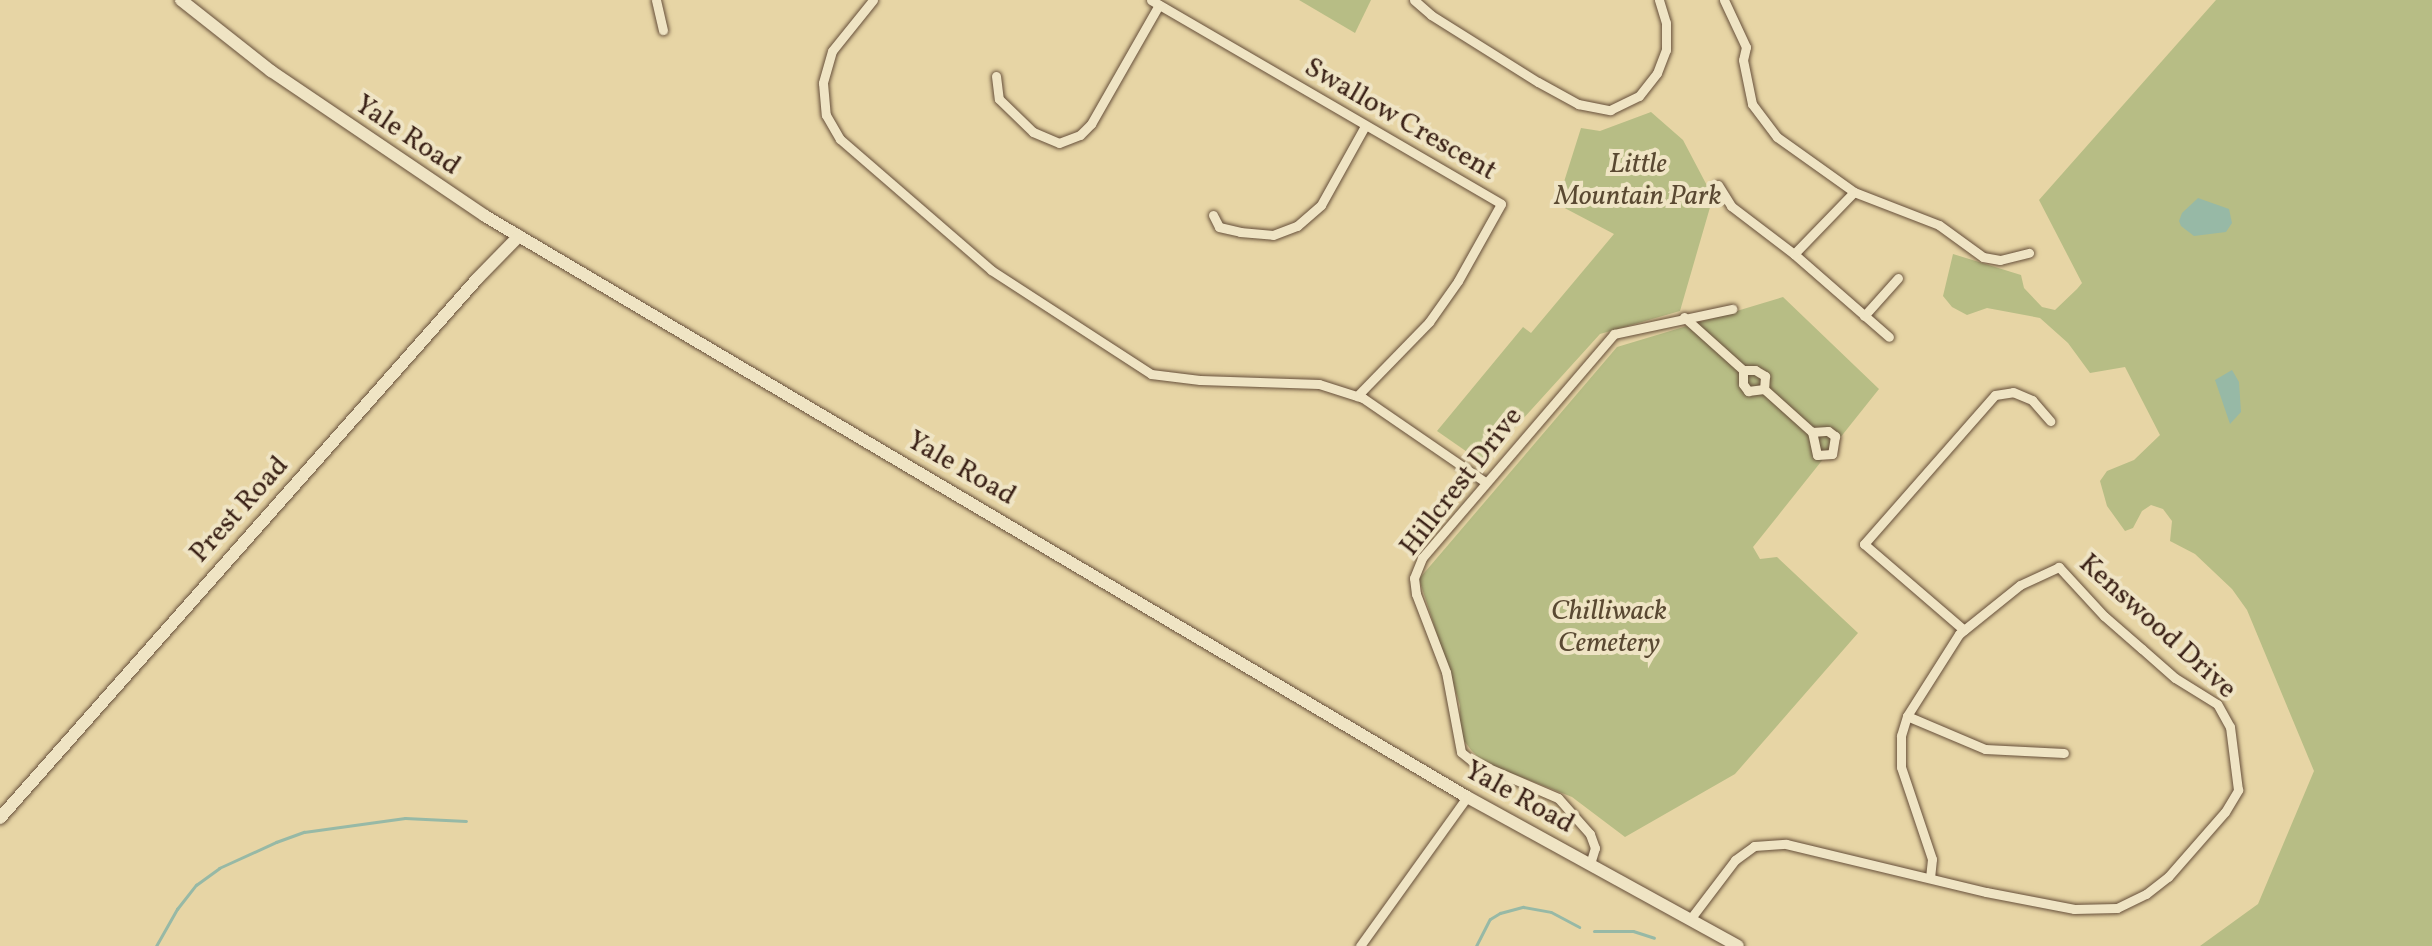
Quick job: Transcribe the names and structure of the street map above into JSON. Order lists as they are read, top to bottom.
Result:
{
  "streets": {
    "main road": ["Yale Road", "Prest Road"],
    "street": ["Swallow Crescent", "Hillcrest Drive", "Kenswood Drive"]
  },
  "crossings": [
    ["Yale Road", "Hillcrest Drive"],
    ["Yale Road", "Prest Road"],
    ["Yale Road", "Kenswood Drive"]
  ],
  "parks": ["Little Mountain Park", "Chilliwack Cemetery"]
}
